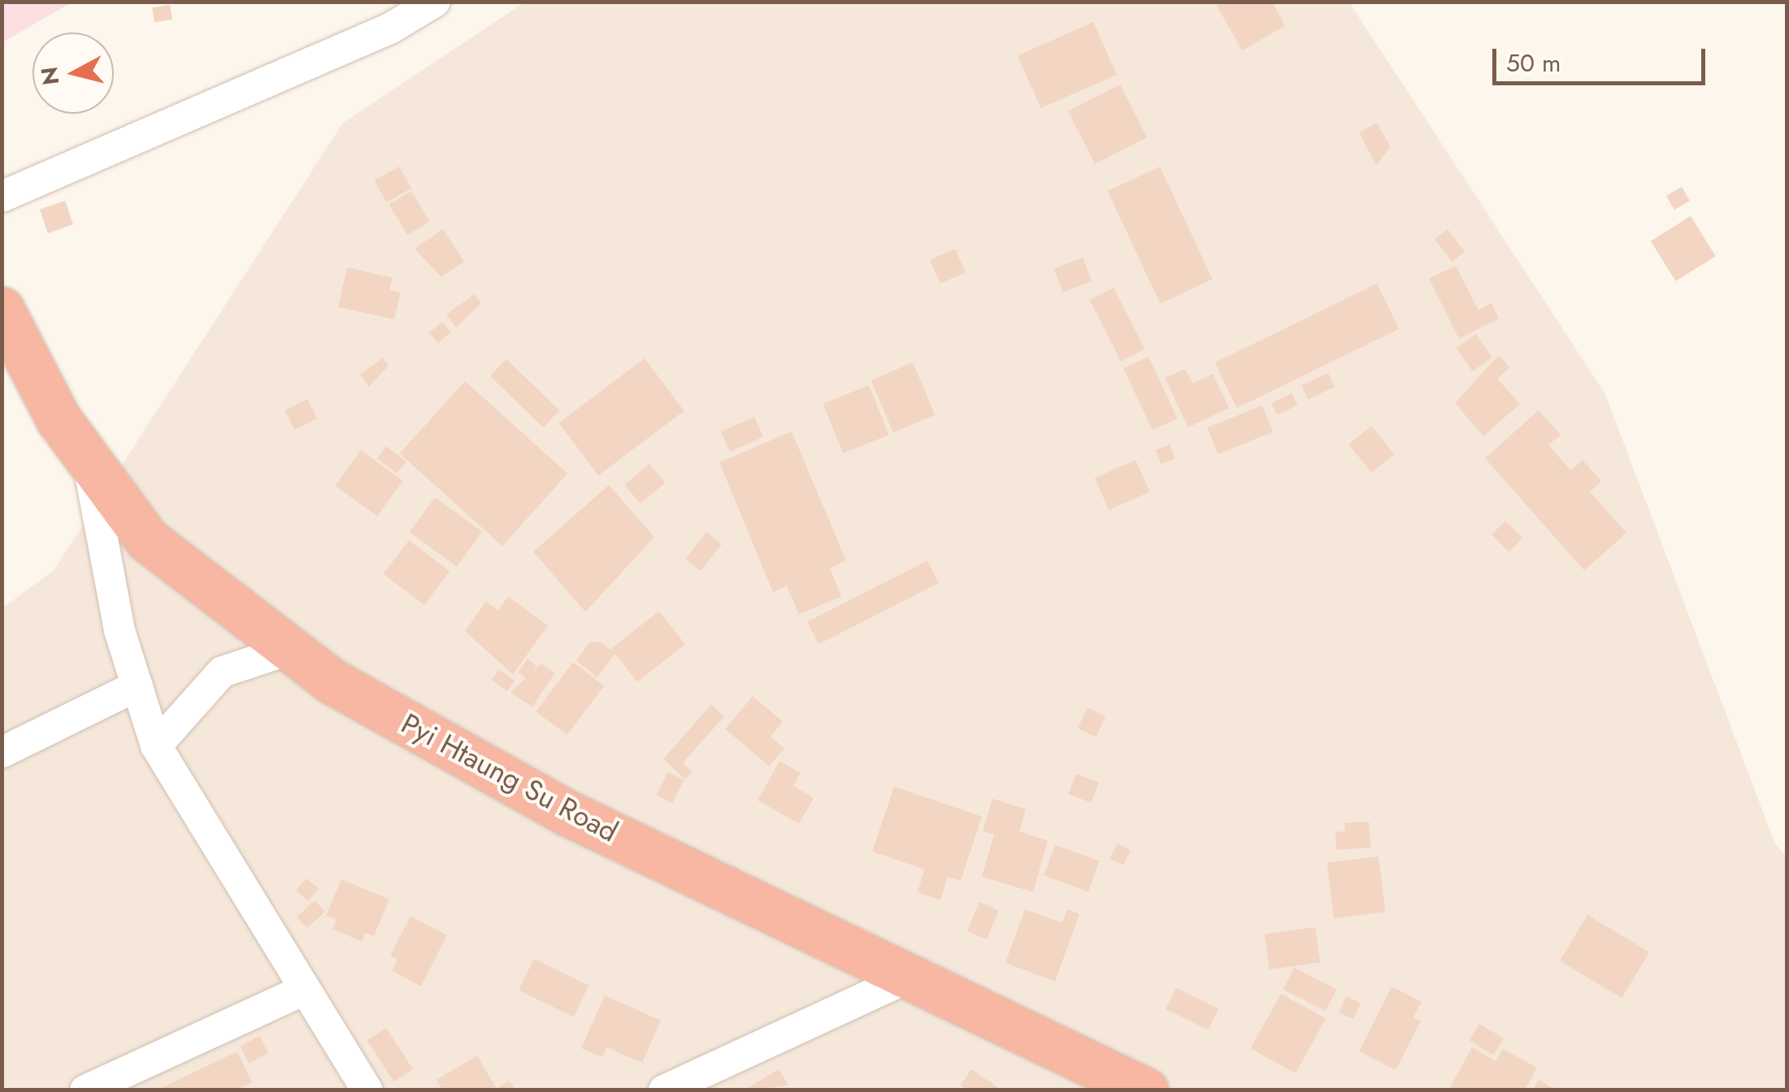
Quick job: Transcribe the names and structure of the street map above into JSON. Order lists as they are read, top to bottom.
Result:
{
  "streets": {
    "highway": ["Pyi Htaung Su Road"]
  },
  "scale_bar": "50 m",
  "north": "left"
}
